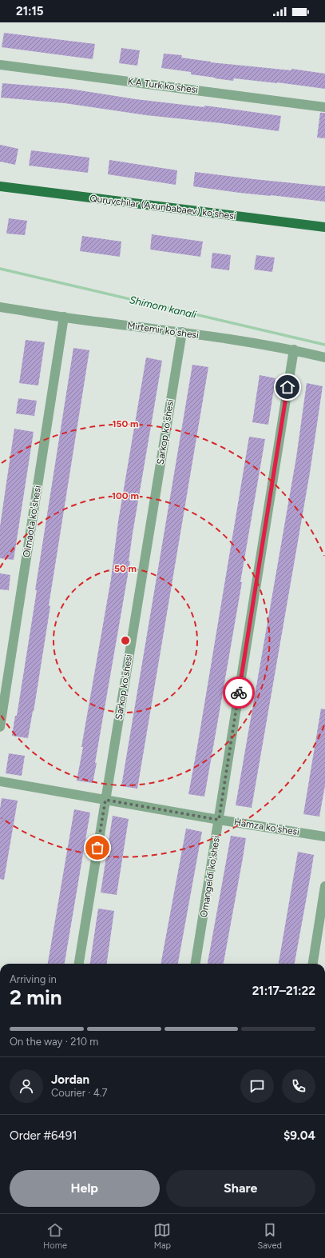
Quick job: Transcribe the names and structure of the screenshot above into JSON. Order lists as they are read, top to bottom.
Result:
{
  "streets": {
    "main road": ["Quruvchilar (Axunbabaev) ko'shesi"],
    "street": [
      "K.A Turk ko'shesi",
      "Mirtemir ko'shesi",
      "Sarkop ko'shesi",
      "Olmaota ko'shesi",
      "Hamza ko'shesi",
      "Omangeldi ko'shesi"
    ]
  },
  "crossings": [
    ["Mirtemir ko'shesi", "Sarkop ko'shesi"],
    ["Mirtemir ko'shesi", "Olmaota ko'shesi"],
    ["Mirtemir ko'shesi", "Omangeldi ko'shesi"],
    ["Sarkop ko'shesi", "Hamza ko'shesi"],
    ["Hamza ko'shesi", "Omangeldi ko'shesi"]
  ],
  "water": ["Shimom kanali"],
  "page": {
    "status": "21:15",
    "heading": ["2 min", "Arriving in", "21:17–21:22"],
    "panel": [
      "Jordan",
      "Courier · 4.7",
      "Order #6491",
      "$9.04"
    ],
    "bar": "On the way · 210 m",
    "buttons": ["Help", "Share"],
    "tabs": ["Home", "Map", "Saved"]
  },
  "rings": ["150 m", "100 m", "50 m"]
}
